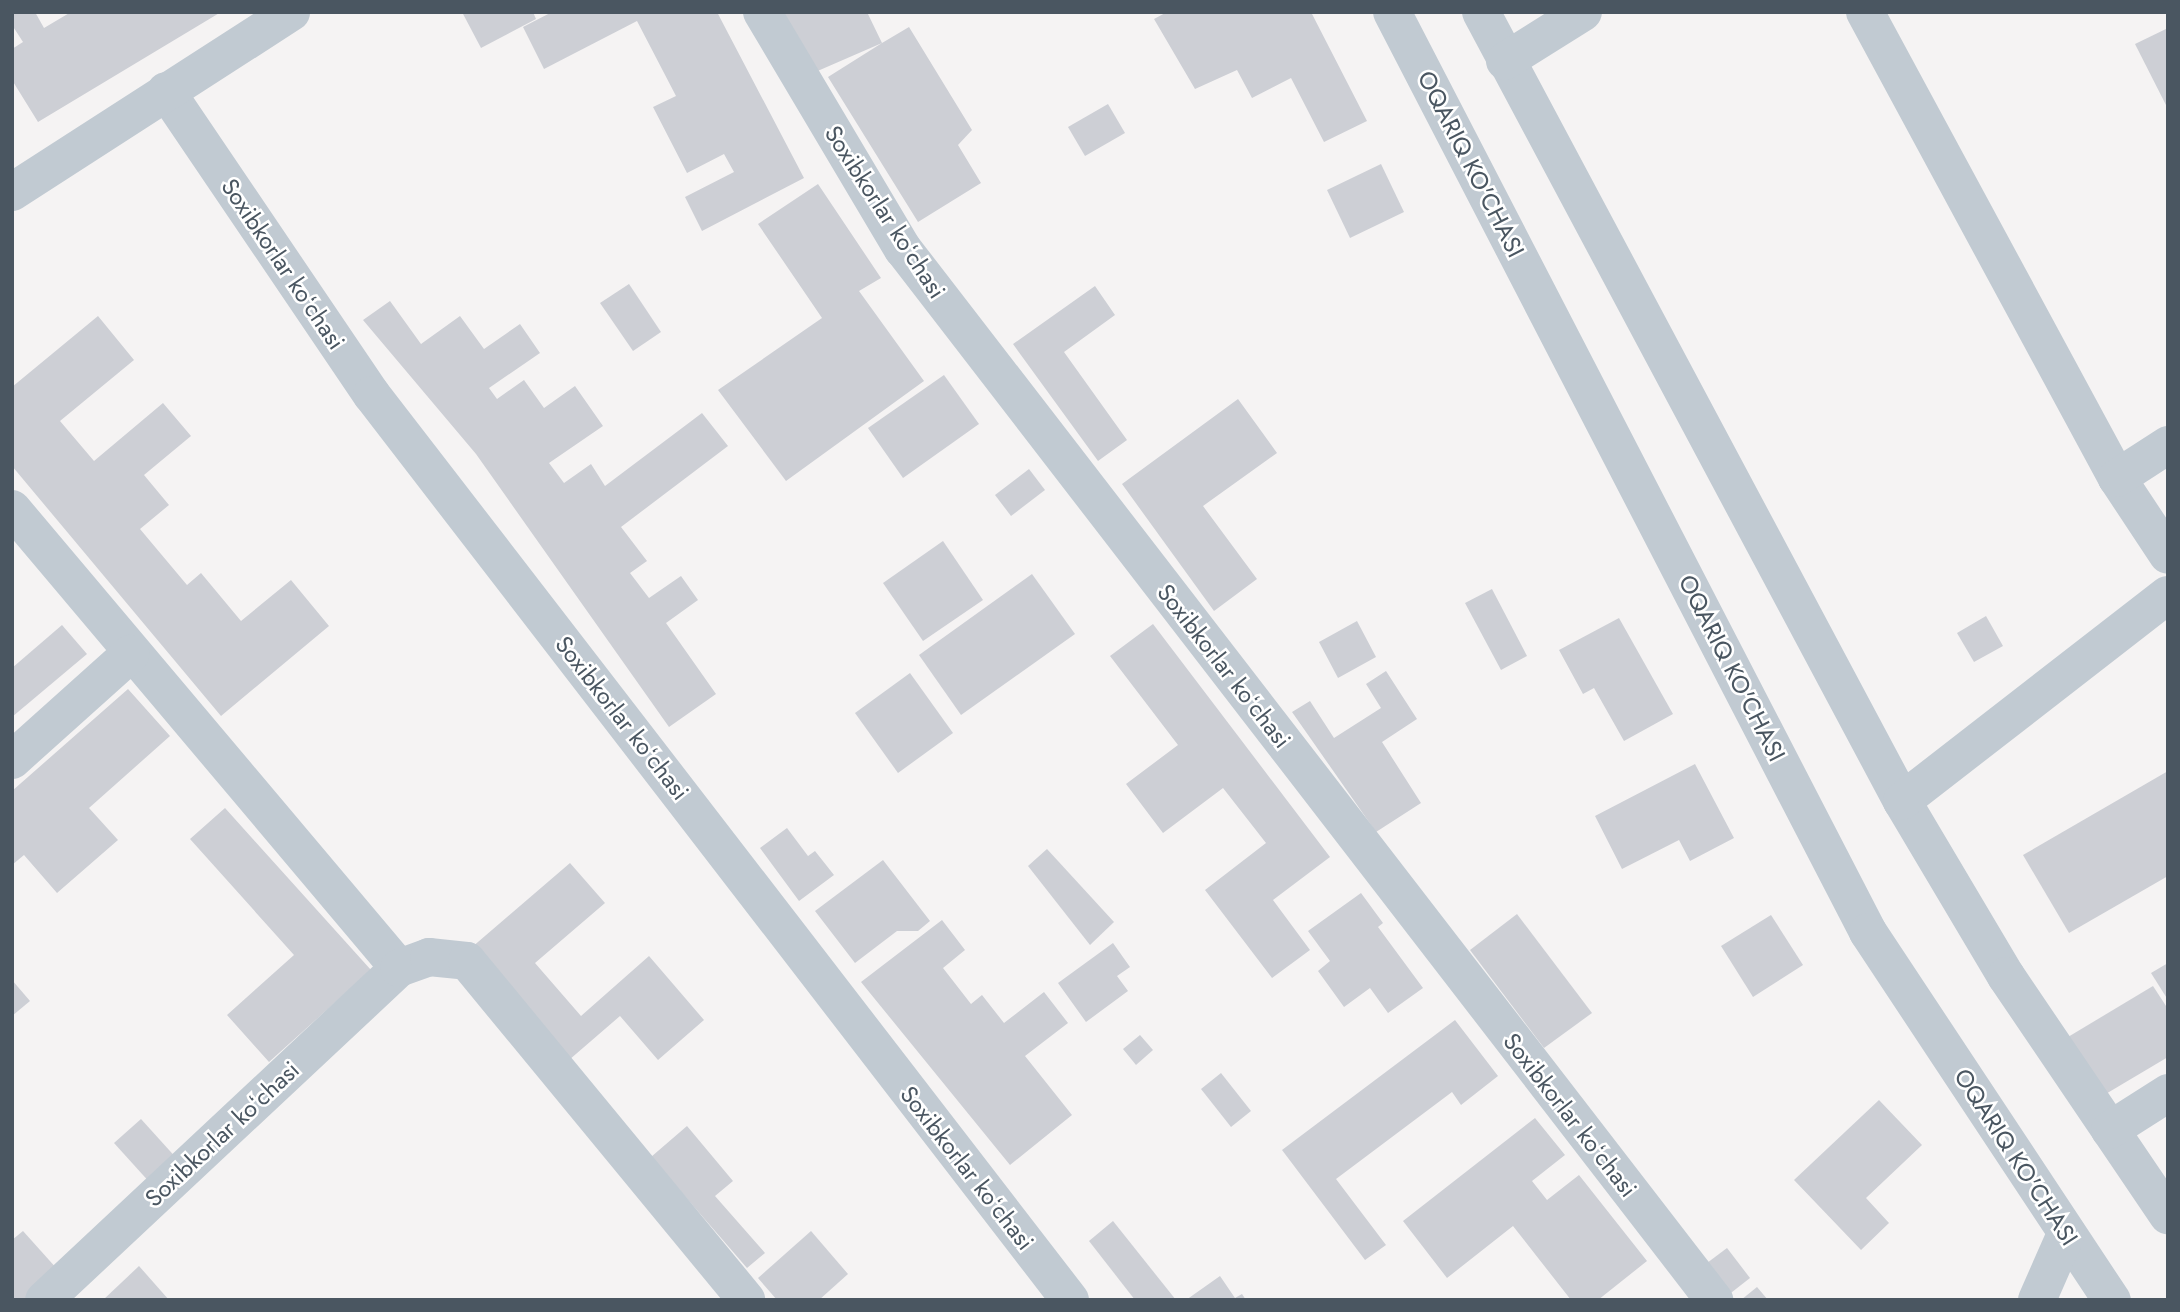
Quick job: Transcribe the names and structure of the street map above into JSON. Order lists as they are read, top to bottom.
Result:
{
  "streets": {
    "street": ["OQARIQ KO'CHASI", "Soxibkorlar koʻchasi"]
  }
}
